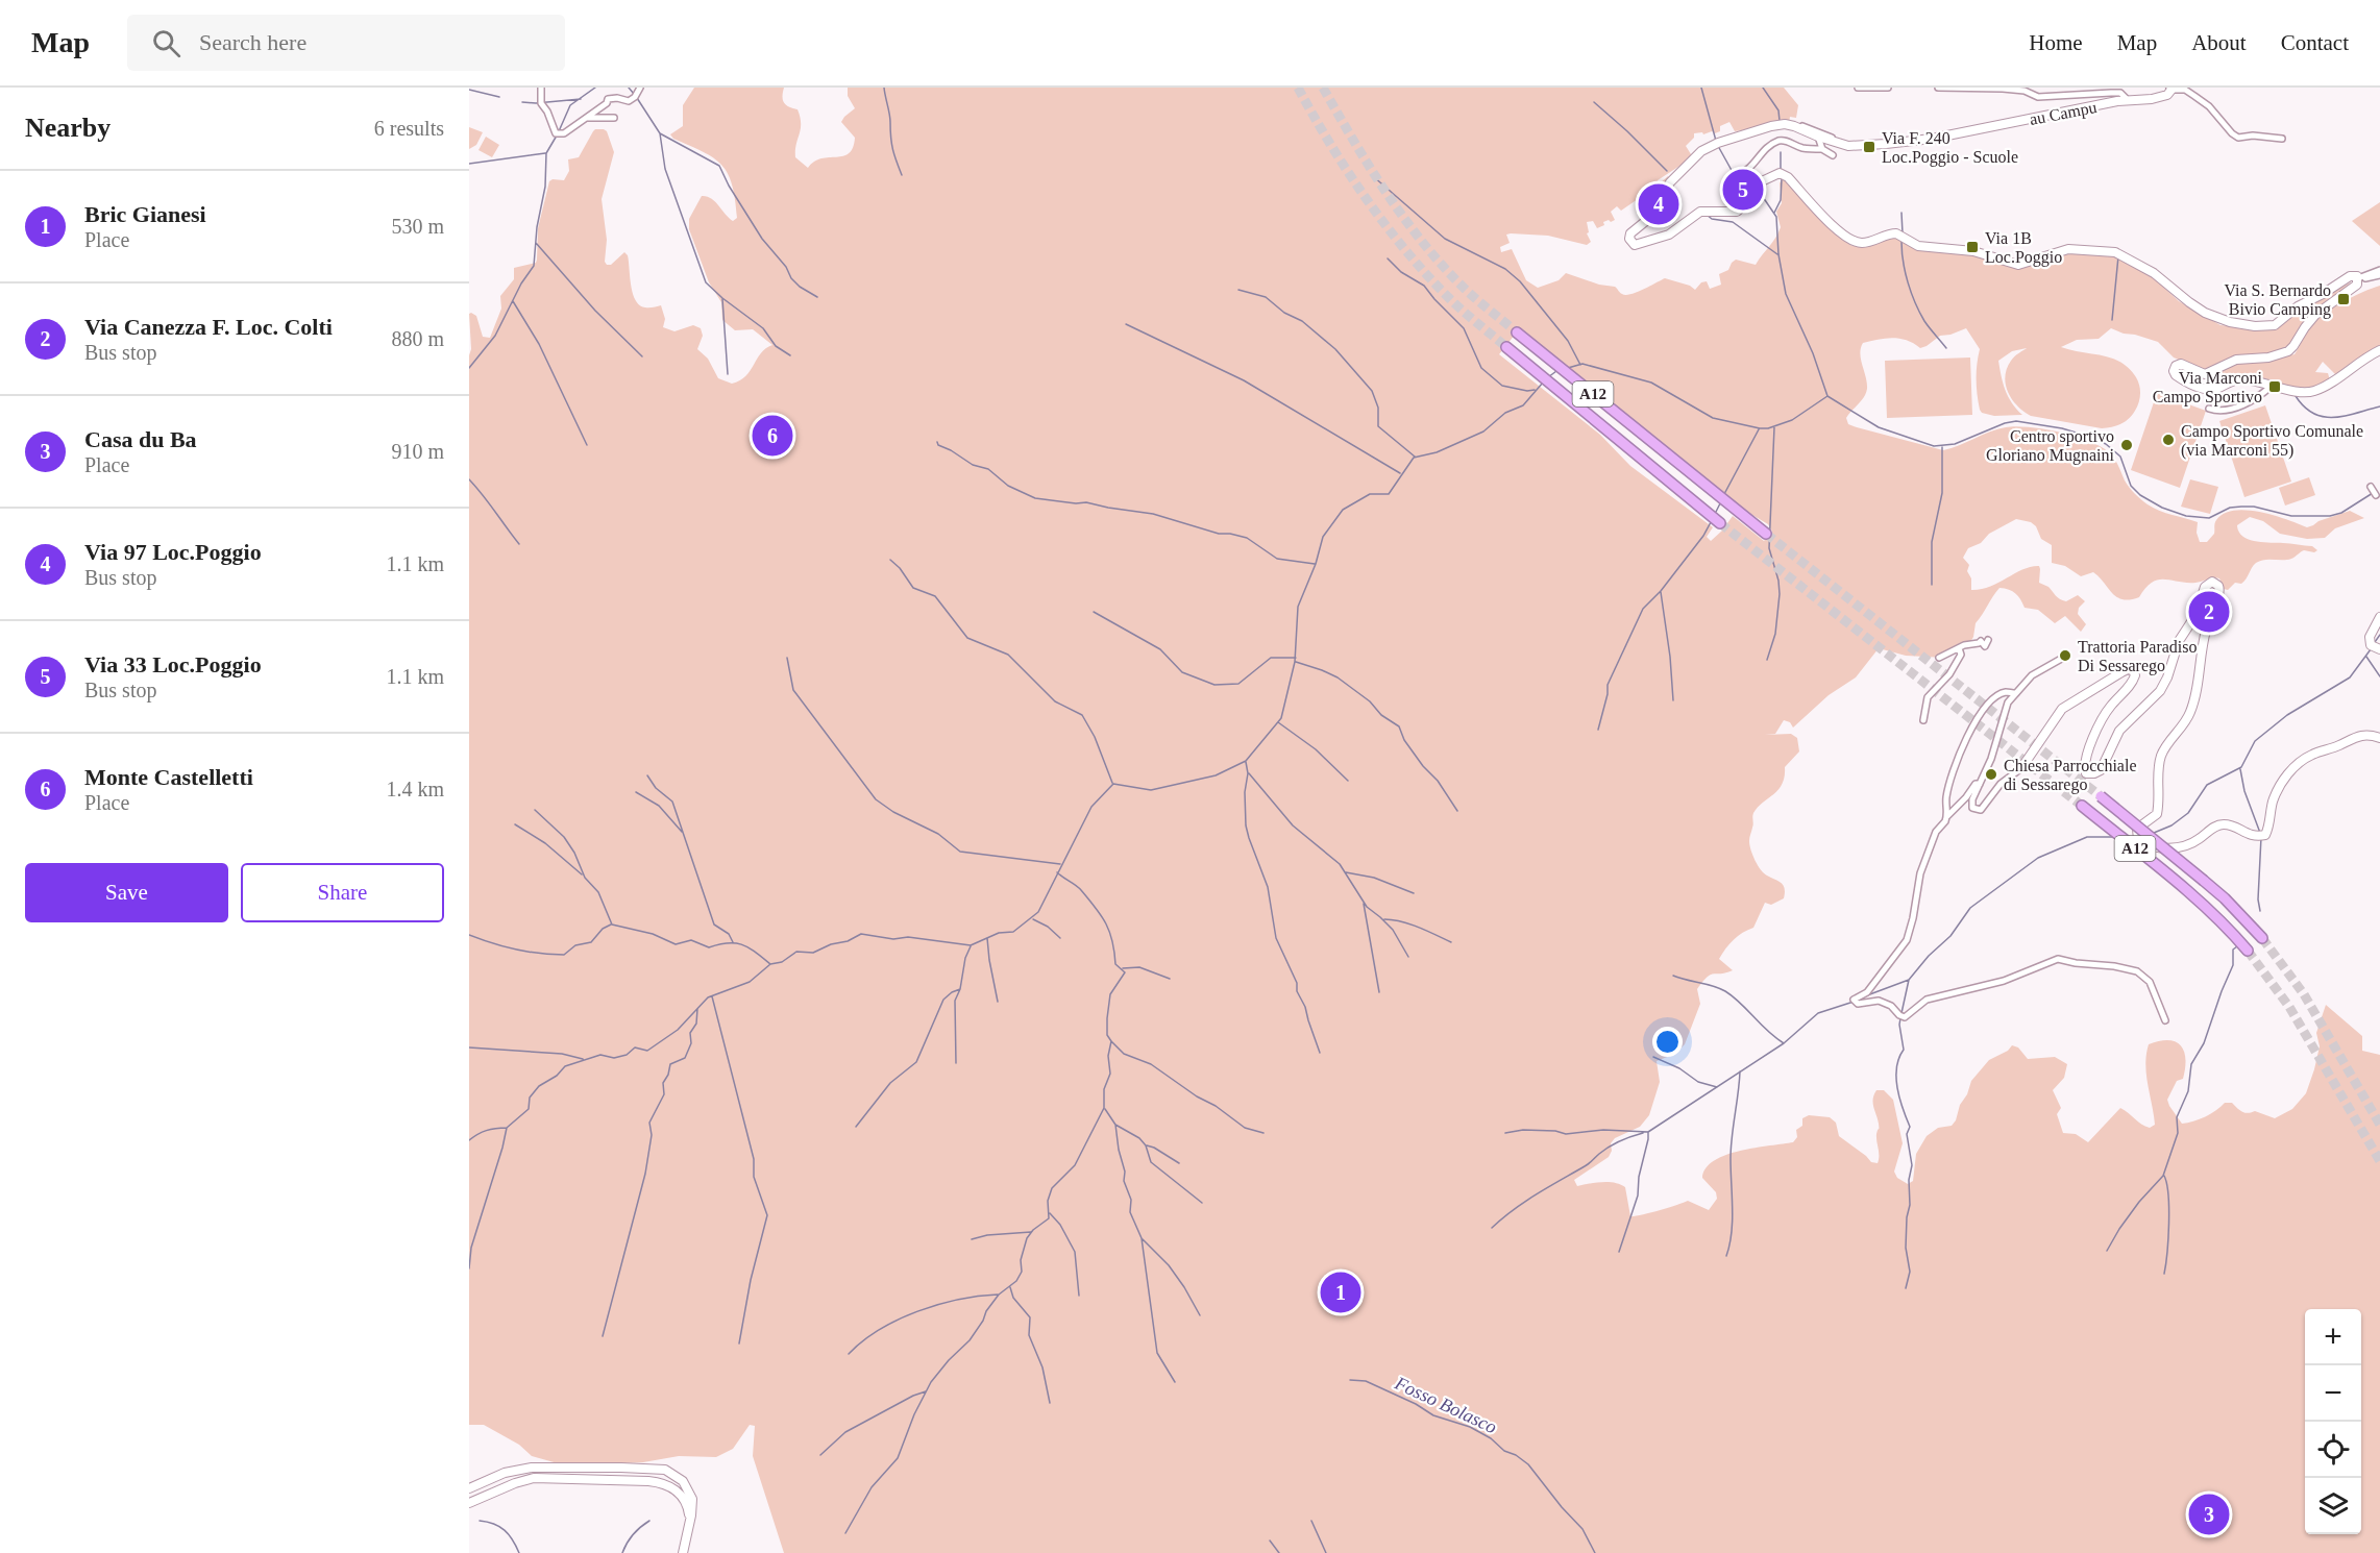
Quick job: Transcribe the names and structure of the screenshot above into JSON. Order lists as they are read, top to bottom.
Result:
{
  "streets": {
    "highway": ["A12"],
    "street": ["au Campu"]
  },
  "water": ["Fosso Bolasco"],
  "places": {
    "transit": [
      "Via F. 240 Loc.Poggio - Scuole",
      "Via 1B Loc.Poggio",
      "Via S. Bernardo Bivio Camping",
      "Via Marconi Campo Sportivo"
    ],
    "other": [
      "Campo Sportivo Comunale (via Marconi 55)",
      "Centro sportivo Gloriano Mugnaini",
      "Trattoria Paradiso Di Sessarego",
      "Chiesa Parrocchiale di Sessarego"
    ]
  },
  "page": {
    "header": "Map",
    "search": "Search here",
    "nav": [
      "Home",
      "Map",
      "About",
      "Contact"
    ],
    "heading": ["Nearby", "6 results"],
    "pins": [
      "5",
      "4",
      "6",
      "2",
      "1",
      "3"
    ],
    "list": [
      {
        "mark": "1",
        "name": "Bric Gianesi",
        "note": "Place",
        "value": "530 m"
      },
      {
        "mark": "2",
        "name": "Via Canezza F. Loc. Colti",
        "note": "Bus stop",
        "value": "880 m"
      },
      {
        "mark": "3",
        "name": "Casa du Ba",
        "note": "Place",
        "value": "910 m"
      },
      {
        "mark": "4",
        "name": "Via 97 Loc.Poggio",
        "note": "Bus stop",
        "value": "1.1 km"
      },
      {
        "mark": "5",
        "name": "Via 33 Loc.Poggio",
        "note": "Bus stop",
        "value": "1.1 km"
      },
      {
        "mark": "6",
        "name": "Monte Castelletti",
        "note": "Place",
        "value": "1.4 km"
      }
    ],
    "buttons": ["Save", "Share"],
    "map_buttons": ["+", "−"]
  }
}
